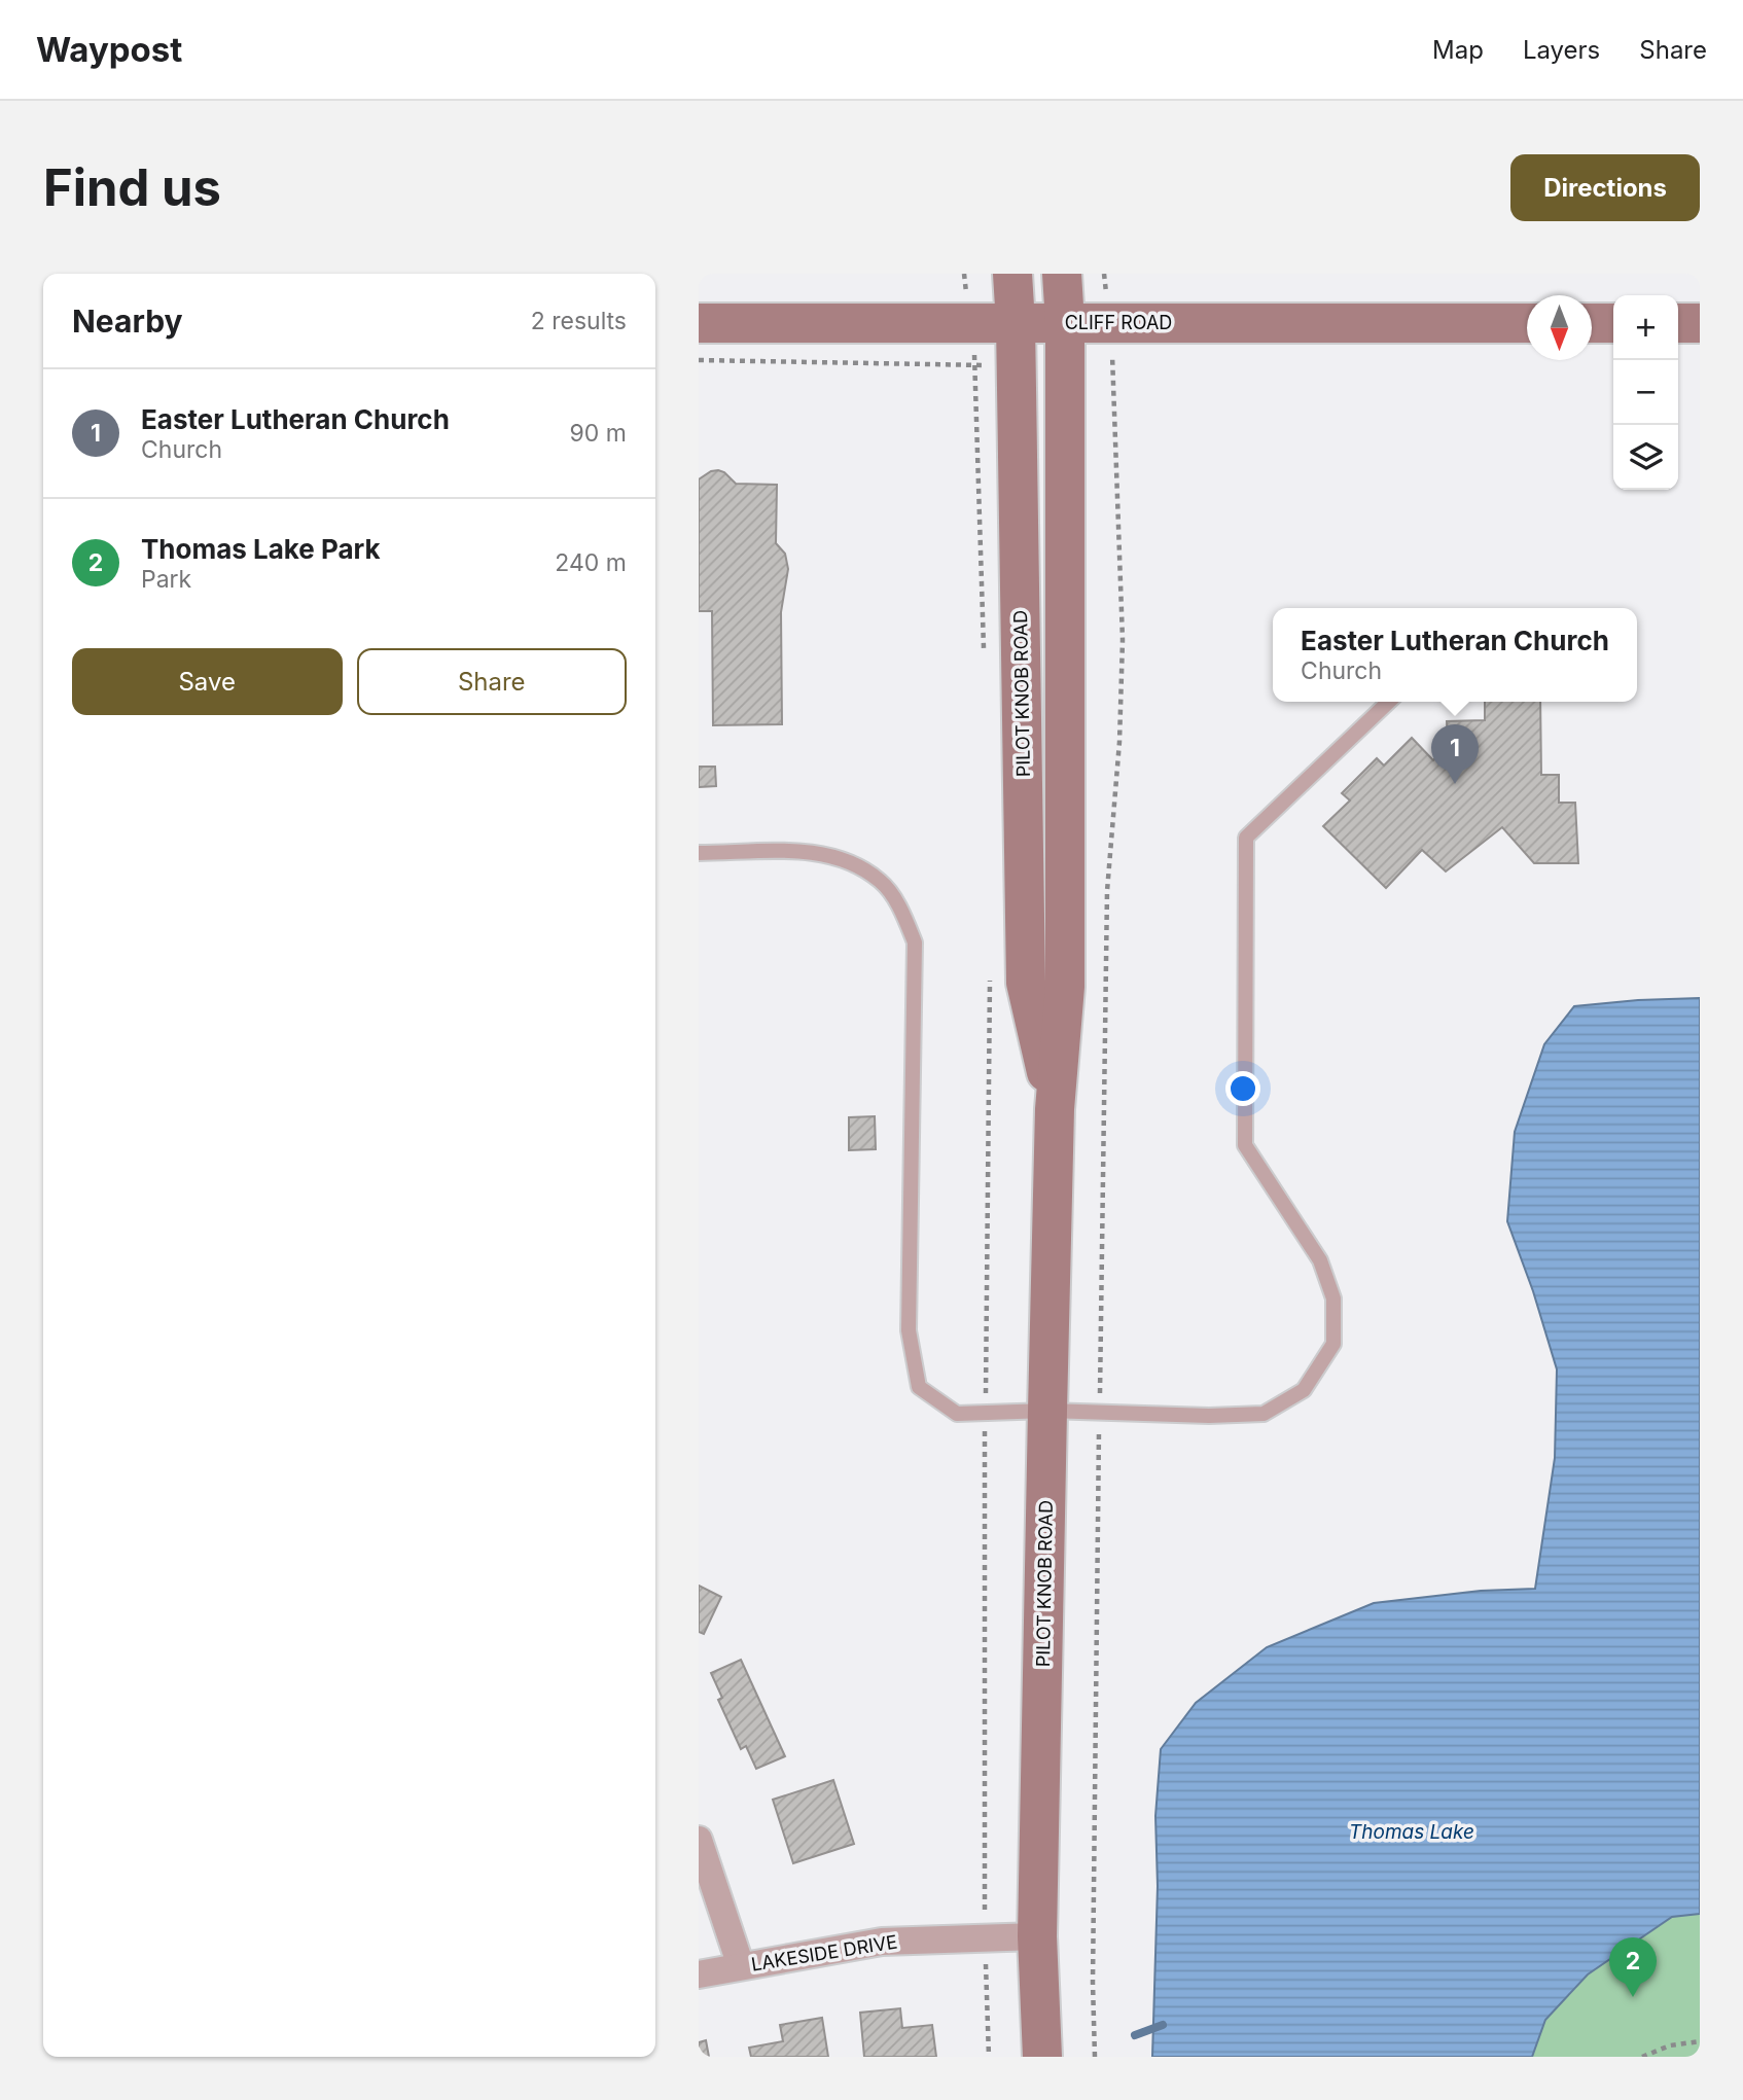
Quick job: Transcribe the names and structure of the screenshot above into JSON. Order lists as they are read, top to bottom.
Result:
{
  "streets": {
    "main road": ["CLIFF ROAD", "PILOT KNOB ROAD"],
    "street": ["LAKESIDE DRIVE"]
  },
  "crossings": [
    ["CLIFF ROAD", "PILOT KNOB ROAD"],
    ["PILOT KNOB ROAD", "LAKESIDE DRIVE"]
  ],
  "water": ["Thomas Lake"],
  "north": "bottom",
  "page": {
    "header": "Waypost",
    "nav": ["Map", "Layers", "Share"],
    "buttons": [
      "Directions",
      ["Save", "Share"]
    ],
    "title": "Find us",
    "heading": ["Nearby", "2 results"],
    "map_buttons": ["+", "−"],
    "list": [
      {
        "mark": "1",
        "name": "Easter Lutheran Church",
        "note": "Church",
        "value": "90 m"
      },
      {
        "mark": "2",
        "name": "Thomas Lake Park",
        "note": "Park",
        "value": "240 m"
      }
    ],
    "popup": ["Easter Lutheran Church", "Church"],
    "pins": ["1", "2"]
  }
}
